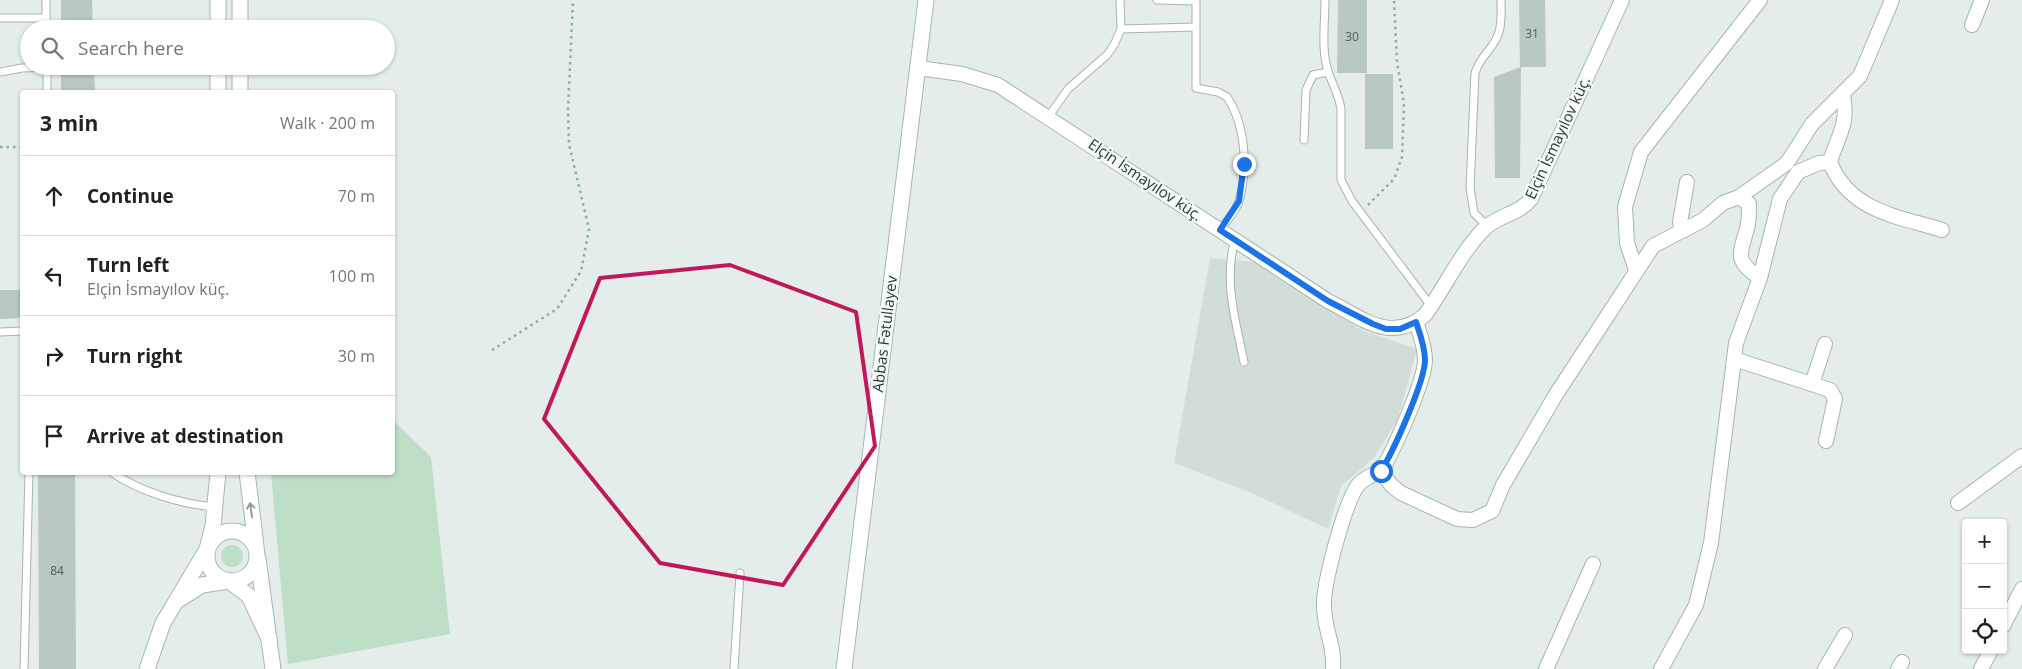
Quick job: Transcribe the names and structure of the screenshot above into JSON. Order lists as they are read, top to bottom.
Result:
{
  "streets": {
    "main road": ["Abbas Fətullayev"],
    "street": ["Elçin İsmayılov küç."]
  },
  "crossings": [
    ["Elçin İsmayılov küç.", "Abbas Fətullayev"]
  ],
  "house_numbers": ["31", "30", "84"],
  "page": {
    "search": "Search here",
    "heading": ["3 min", "Walk · 200 m"],
    "list": [
      ["Continue", "70 m"],
      ["Turn left", "Elçin İsmayılov küç.", "100 m"],
      ["Turn right", "30 m"],
      "Arrive at destination"
    ],
    "map_buttons": ["+", "−"]
  }
}
